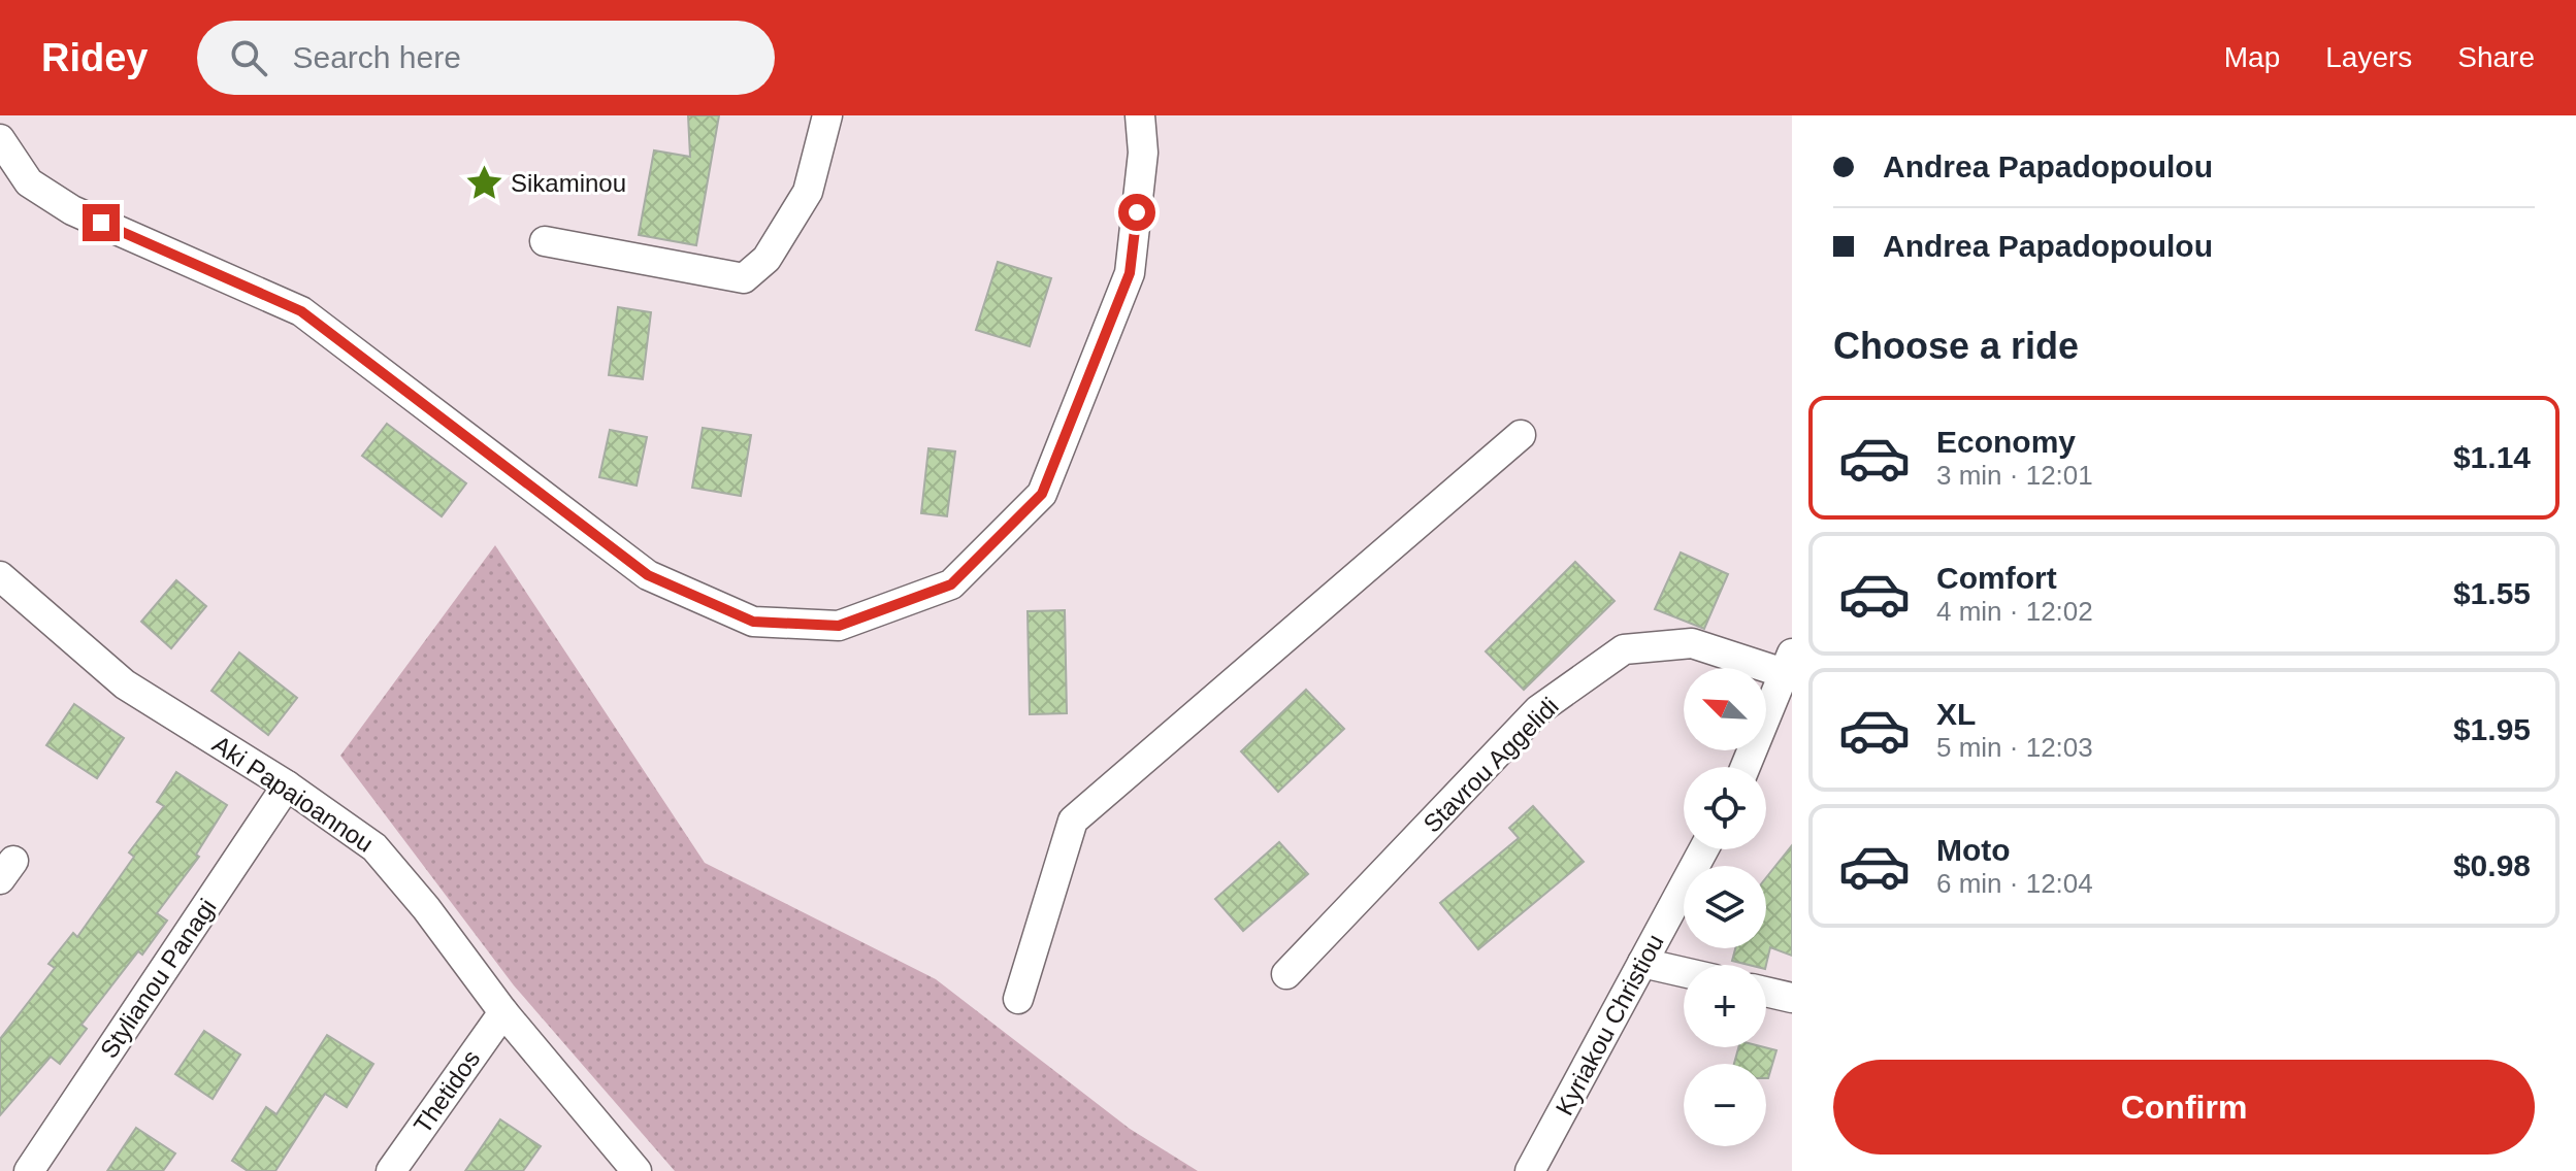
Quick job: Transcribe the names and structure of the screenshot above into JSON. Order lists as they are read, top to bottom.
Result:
{
  "streets": {
    "street": [
      "Stavrou Aggelidi",
      "Aki Papaioannou",
      "Stylianou Panagi",
      "Kyriakou Christiou",
      "Thetidos"
    ]
  },
  "crossings": [
    ["Aki Papaioannou", "Stylianou Panagi"],
    ["Aki Papaioannou", "Thetidos"]
  ],
  "places": {
    "place": ["Sikaminou"]
  },
  "north": "top left",
  "page": {
    "header": "Ridey",
    "search": "Search here",
    "nav": ["Map", "Layers", "Share"],
    "banner": ["Andrea Papadopoulou", "Andrea Papadopoulou"],
    "heading": "Choose a ride",
    "list": [
      {
        "name": "Economy",
        "note": "3 min · 12:01",
        "value": "$1.14"
      },
      {
        "name": "Comfort",
        "note": "4 min · 12:02",
        "value": "$1.55"
      },
      {
        "name": "XL",
        "note": "5 min · 12:03",
        "value": "$1.95"
      },
      {
        "name": "Moto",
        "note": "6 min · 12:04",
        "value": "$0.98"
      }
    ],
    "map_buttons": ["+", "−"],
    "buttons": "Confirm"
  }
}
